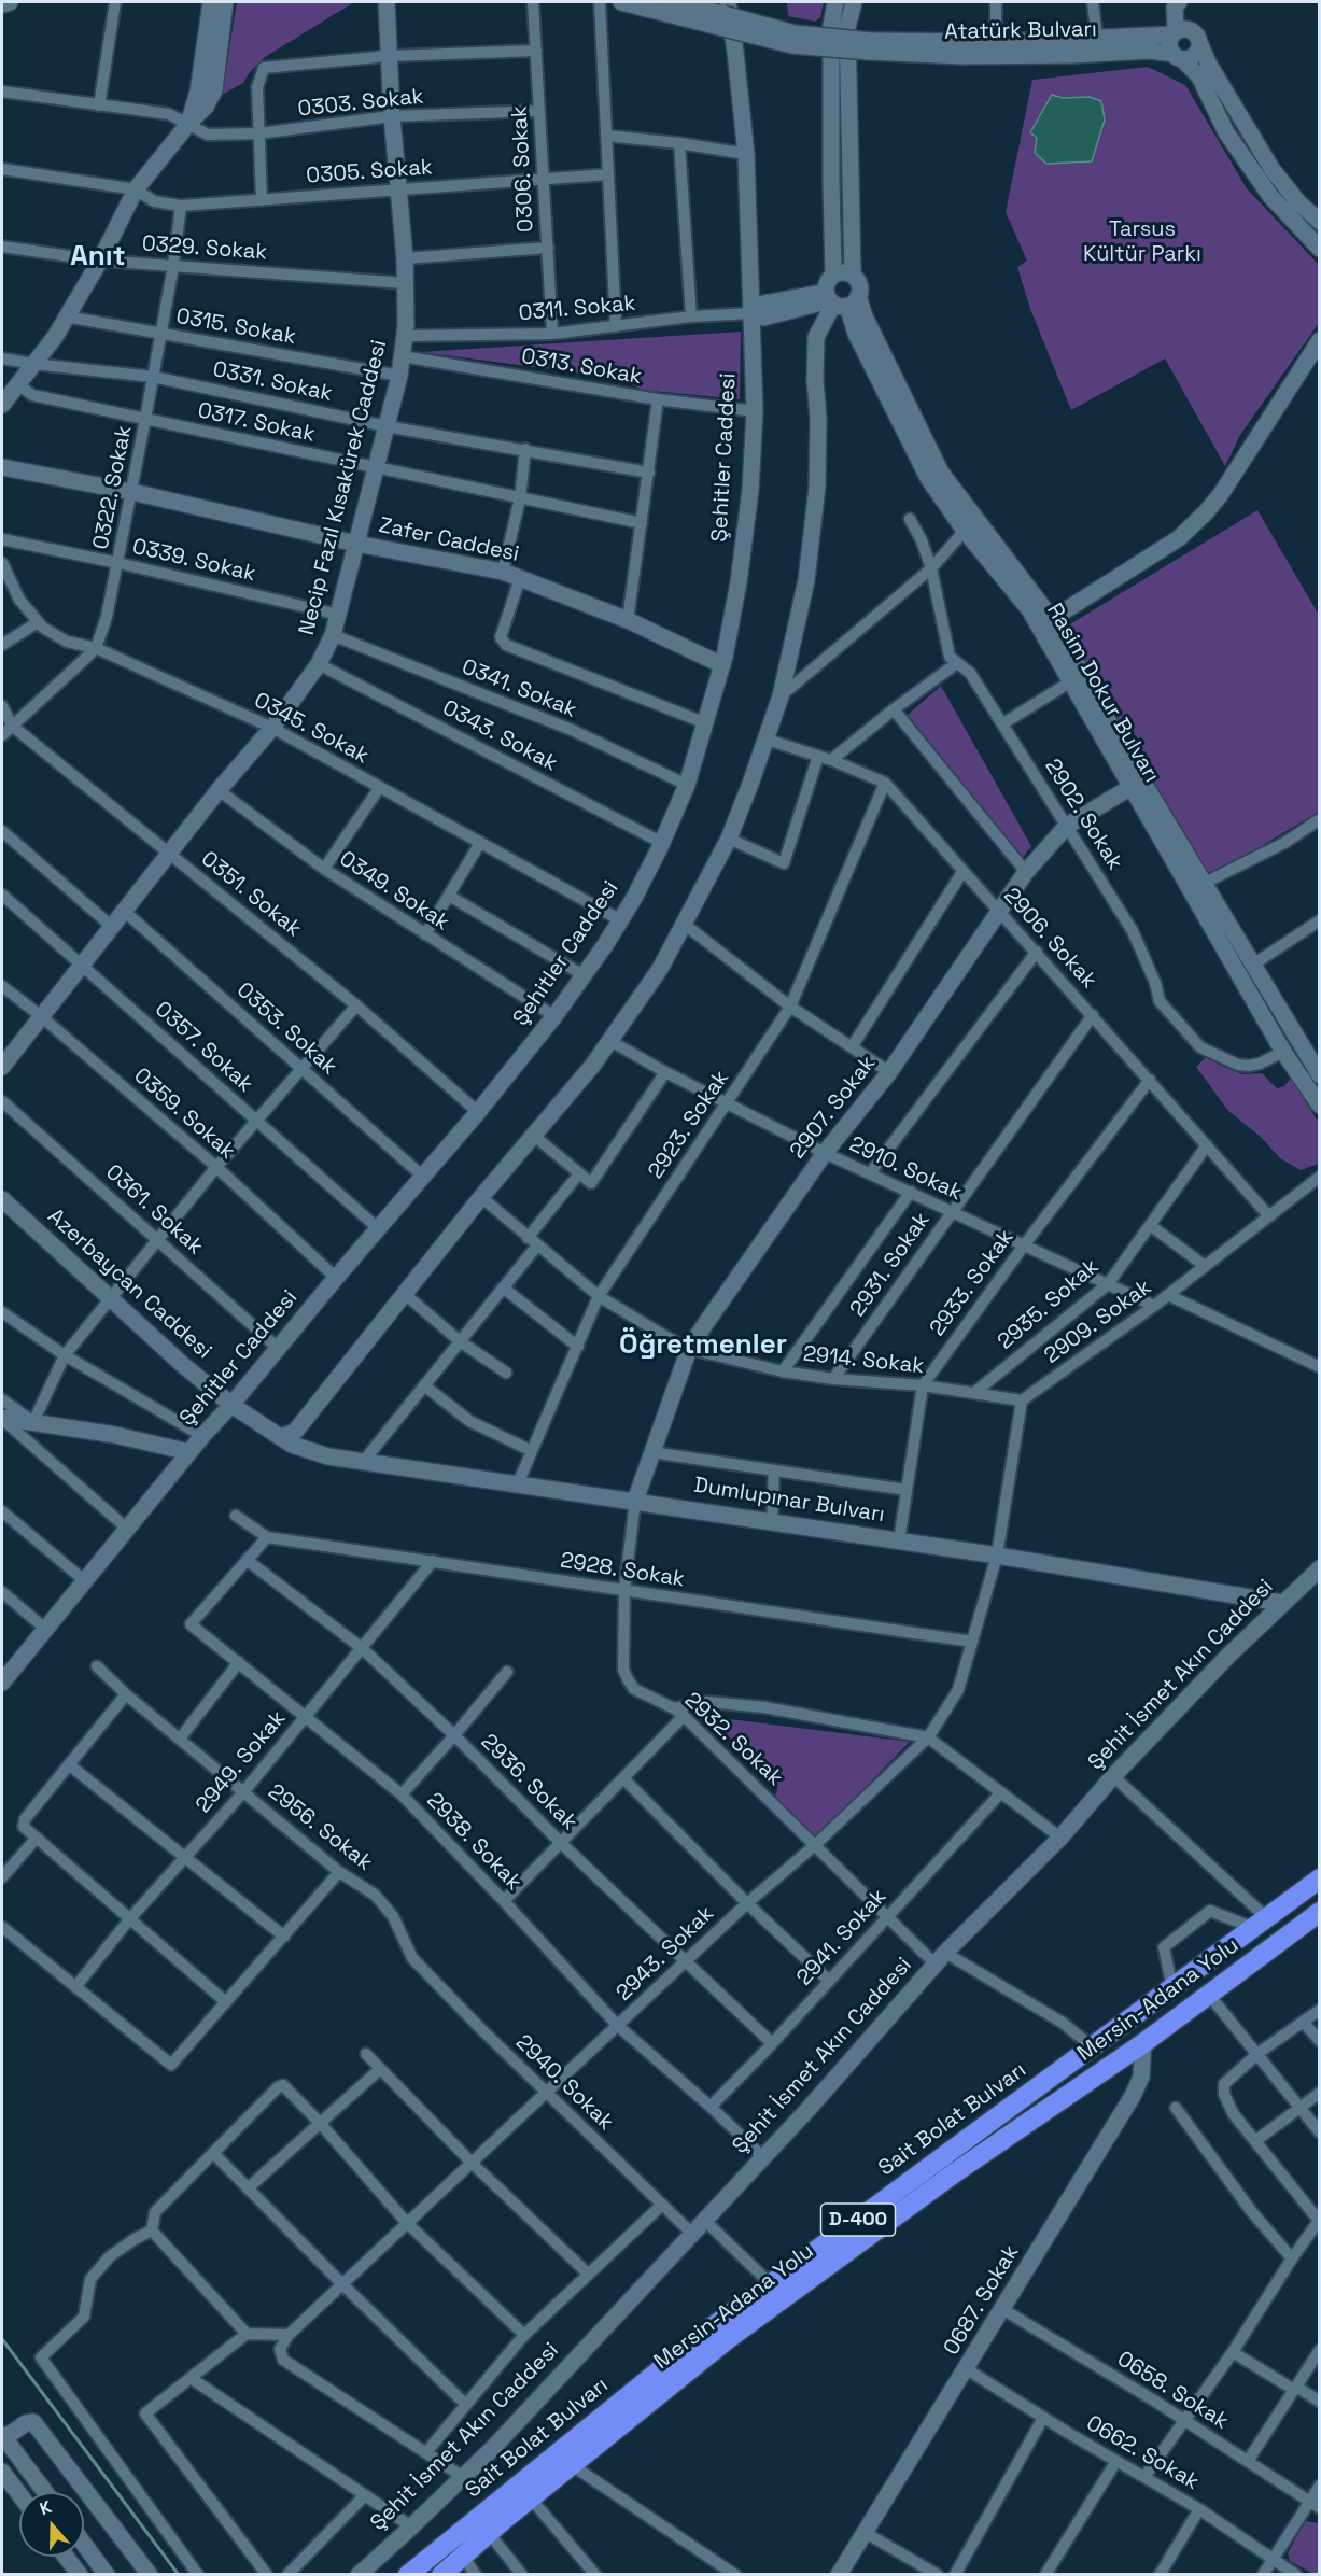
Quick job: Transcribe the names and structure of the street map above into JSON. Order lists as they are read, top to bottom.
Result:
{
  "streets": {
    "highway": ["Mersin-Adana Yolu", "Sait Bolat Bulvarı", "D-400"],
    "street": [
      "Atatürk Bulvarı",
      "0303. Sokak",
      "0306. Sokak",
      "0305. Sokak",
      "0329. Sokak",
      "0311. Sokak",
      "0315. Sokak",
      "0313. Sokak",
      "0331. Sokak",
      "0317. Sokak",
      "Şehitler Caddesi",
      "0322. Sokak",
      "Necip Fazıl Kısakürek Caddesi",
      "Zafer Caddesi",
      "0339. Sokak",
      "0341. Sokak",
      "Rasim Dokur Bulvarı",
      "0345. Sokak",
      "0343. Sokak",
      "2902. Sokak",
      "0349. Sokak",
      "0351. Sokak",
      "2906. Sokak",
      "0353. Sokak",
      "0357. Sokak",
      "2907. Sokak",
      "0359. Sokak",
      "2923. Sokak",
      "2910. Sokak",
      "0361. Sokak",
      "2931. Sokak",
      "2933. Sokak",
      "Azerbaycan Caddesi",
      "2935. Sokak",
      "2909. Sokak",
      "2914. Sokak",
      "Dumlupınar Bulvarı",
      "2928. Sokak",
      "Şehit İsmet Akın Caddesi",
      "2932. Sokak",
      "2949. Sokak",
      "2936. Sokak",
      "2956. Sokak",
      "2938. Sokak",
      "2941. Sokak",
      "2943. Sokak",
      "2940. Sokak",
      "0687. Sokak",
      "0658. Sokak",
      "0662. Sokak"
    ]
  },
  "crossings": [
    ["0303. Sokak", "0306. Sokak"],
    ["0303. Sokak", "Necip Fazıl Kısakürek Caddesi"],
    ["0306. Sokak", "0305. Sokak"],
    ["0306. Sokak", "0311. Sokak"],
    ["0305. Sokak", "0322. Sokak"],
    ["0305. Sokak", "Necip Fazıl Kısakürek Caddesi"],
    ["0329. Sokak", "0322. Sokak"],
    ["0329. Sokak", "Necip Fazıl Kısakürek Caddesi"],
    ["0311. Sokak", "Şehitler Caddesi"],
    ["0311. Sokak", "Necip Fazıl Kısakürek Caddesi"],
    ["0315. Sokak", "0322. Sokak"],
    ["0315. Sokak", "Necip Fazıl Kısakürek Caddesi"],
    ["0313. Sokak", "Şehitler Caddesi"],
    ["0313. Sokak", "Necip Fazıl Kısakürek Caddesi"],
    ["0331. Sokak", "0322. Sokak"],
    ["0331. Sokak", "Necip Fazıl Kısakürek Caddesi"],
    ["0317. Sokak", "0322. Sokak"],
    ["0317. Sokak", "Necip Fazıl Kısakürek Caddesi"],
    ["Şehitler Caddesi", "Zafer Caddesi"],
    ["Şehitler Caddesi", "0341. Sokak"],
    ["Şehitler Caddesi", "0345. Sokak"],
    ["Şehitler Caddesi", "0343. Sokak"],
    ["Şehitler Caddesi", "0349. Sokak"],
    ["Şehitler Caddesi", "0351. Sokak"],
    ["Şehitler Caddesi", "0353. Sokak"],
    ["Şehitler Caddesi", "0357. Sokak"],
    ["Şehitler Caddesi", "0359. Sokak"],
    ["Şehitler Caddesi", "0361. Sokak"],
    ["Şehitler Caddesi", "Azerbaycan Caddesi"],
    ["0322. Sokak", "Zafer Caddesi"],
    ["0322. Sokak", "0339. Sokak"],
    ["0322. Sokak", "0345. Sokak"],
    ["0322. Sokak", "0351. Sokak"],
    ["Necip Fazıl Kısakürek Caddesi", "Zafer Caddesi"],
    ["Necip Fazıl Kısakürek Caddesi", "0339. Sokak"],
    ["Necip Fazıl Kısakürek Caddesi", "0341. Sokak"],
    ["Necip Fazıl Kısakürek Caddesi", "0345. Sokak"],
    ["Necip Fazıl Kısakürek Caddesi", "0343. Sokak"],
    ["Necip Fazıl Kısakürek Caddesi", "0349. Sokak"],
    ["Necip Fazıl Kısakürek Caddesi", "0351. Sokak"],
    ["Necip Fazıl Kısakürek Caddesi", "0353. Sokak"],
    ["Necip Fazıl Kısakürek Caddesi", "0357. Sokak"],
    ["Necip Fazıl Kısakürek Caddesi", "0359. Sokak"],
    ["Rasim Dokur Bulvarı", "2902. Sokak"],
    ["Rasim Dokur Bulvarı", "2907. Sokak"],
    ["2902. Sokak", "2907. Sokak"],
    ["2906. Sokak", "2907. Sokak"],
    ["2906. Sokak", "2923. Sokak"],
    ["2906. Sokak", "2931. Sokak"],
    ["2906. Sokak", "2933. Sokak"],
    ["2906. Sokak", "2935. Sokak"],
    ["2906. Sokak", "2909. Sokak"],
    ["2907. Sokak", "2910. Sokak"],
    ["2907. Sokak", "2914. Sokak"],
    ["2907. Sokak", "Dumlupınar Bulvarı"],
    ["2907. Sokak", "2932. Sokak"],
    ["2923. Sokak", "2910. Sokak"],
    ["2923. Sokak", "2914. Sokak"],
    ["2923. Sokak", "Dumlupınar Bulvarı"],
    ["2910. Sokak", "2931. Sokak"],
    ["2910. Sokak", "2933. Sokak"],
    ["2910. Sokak", "2935. Sokak"],
    ["2910. Sokak", "2909. Sokak"],
    ["2931. Sokak", "2914. Sokak"],
    ["2933. Sokak", "2914. Sokak"],
    ["2933. Sokak", "Dumlupınar Bulvarı"],
    ["Azerbaycan Caddesi", "Dumlupınar Bulvarı"],
    ["2935. Sokak", "2914. Sokak"],
    ["2909. Sokak", "2914. Sokak"],
    ["Dumlupınar Bulvarı", "Şehit İsmet Akın Caddesi"],
    ["Dumlupınar Bulvarı", "2932. Sokak"],
    ["Dumlupınar Bulvarı", "2943. Sokak"],
    ["2928. Sokak", "2932. Sokak"],
    ["2928. Sokak", "2949. Sokak"],
    ["2928. Sokak", "2943. Sokak"],
    ["Şehit İsmet Akın Caddesi", "2932. Sokak"],
    ["Şehit İsmet Akın Caddesi", "2938. Sokak"],
    ["Şehit İsmet Akın Caddesi", "2940. Sokak"],
    ["2932. Sokak", "2941. Sokak"],
    ["2932. Sokak", "2943. Sokak"],
    ["2932. Sokak", "Sait Bolat Bulvarı"],
    ["2949. Sokak", "2936. Sokak"],
    ["2949. Sokak", "2956. Sokak"],
    ["2949. Sokak", "2938. Sokak"],
    ["2936. Sokak", "2938. Sokak"],
    ["2936. Sokak", "2941. Sokak"],
    ["2936. Sokak", "2943. Sokak"],
    ["2956. Sokak", "2940. Sokak"],
    ["2938. Sokak", "2941. Sokak"],
    ["2938. Sokak", "2943. Sokak"],
    ["2943. Sokak", "2940. Sokak"],
    ["Mersin-Adana Yolu", "0687. Sokak"],
    ["0687. Sokak", "0658. Sokak"],
    ["0687. Sokak", "0662. Sokak"]
  ],
  "districts": ["Anıt", "Öğretmenler"],
  "parks": ["Tarsus Kültür Parkı"],
  "north": "top"
}
